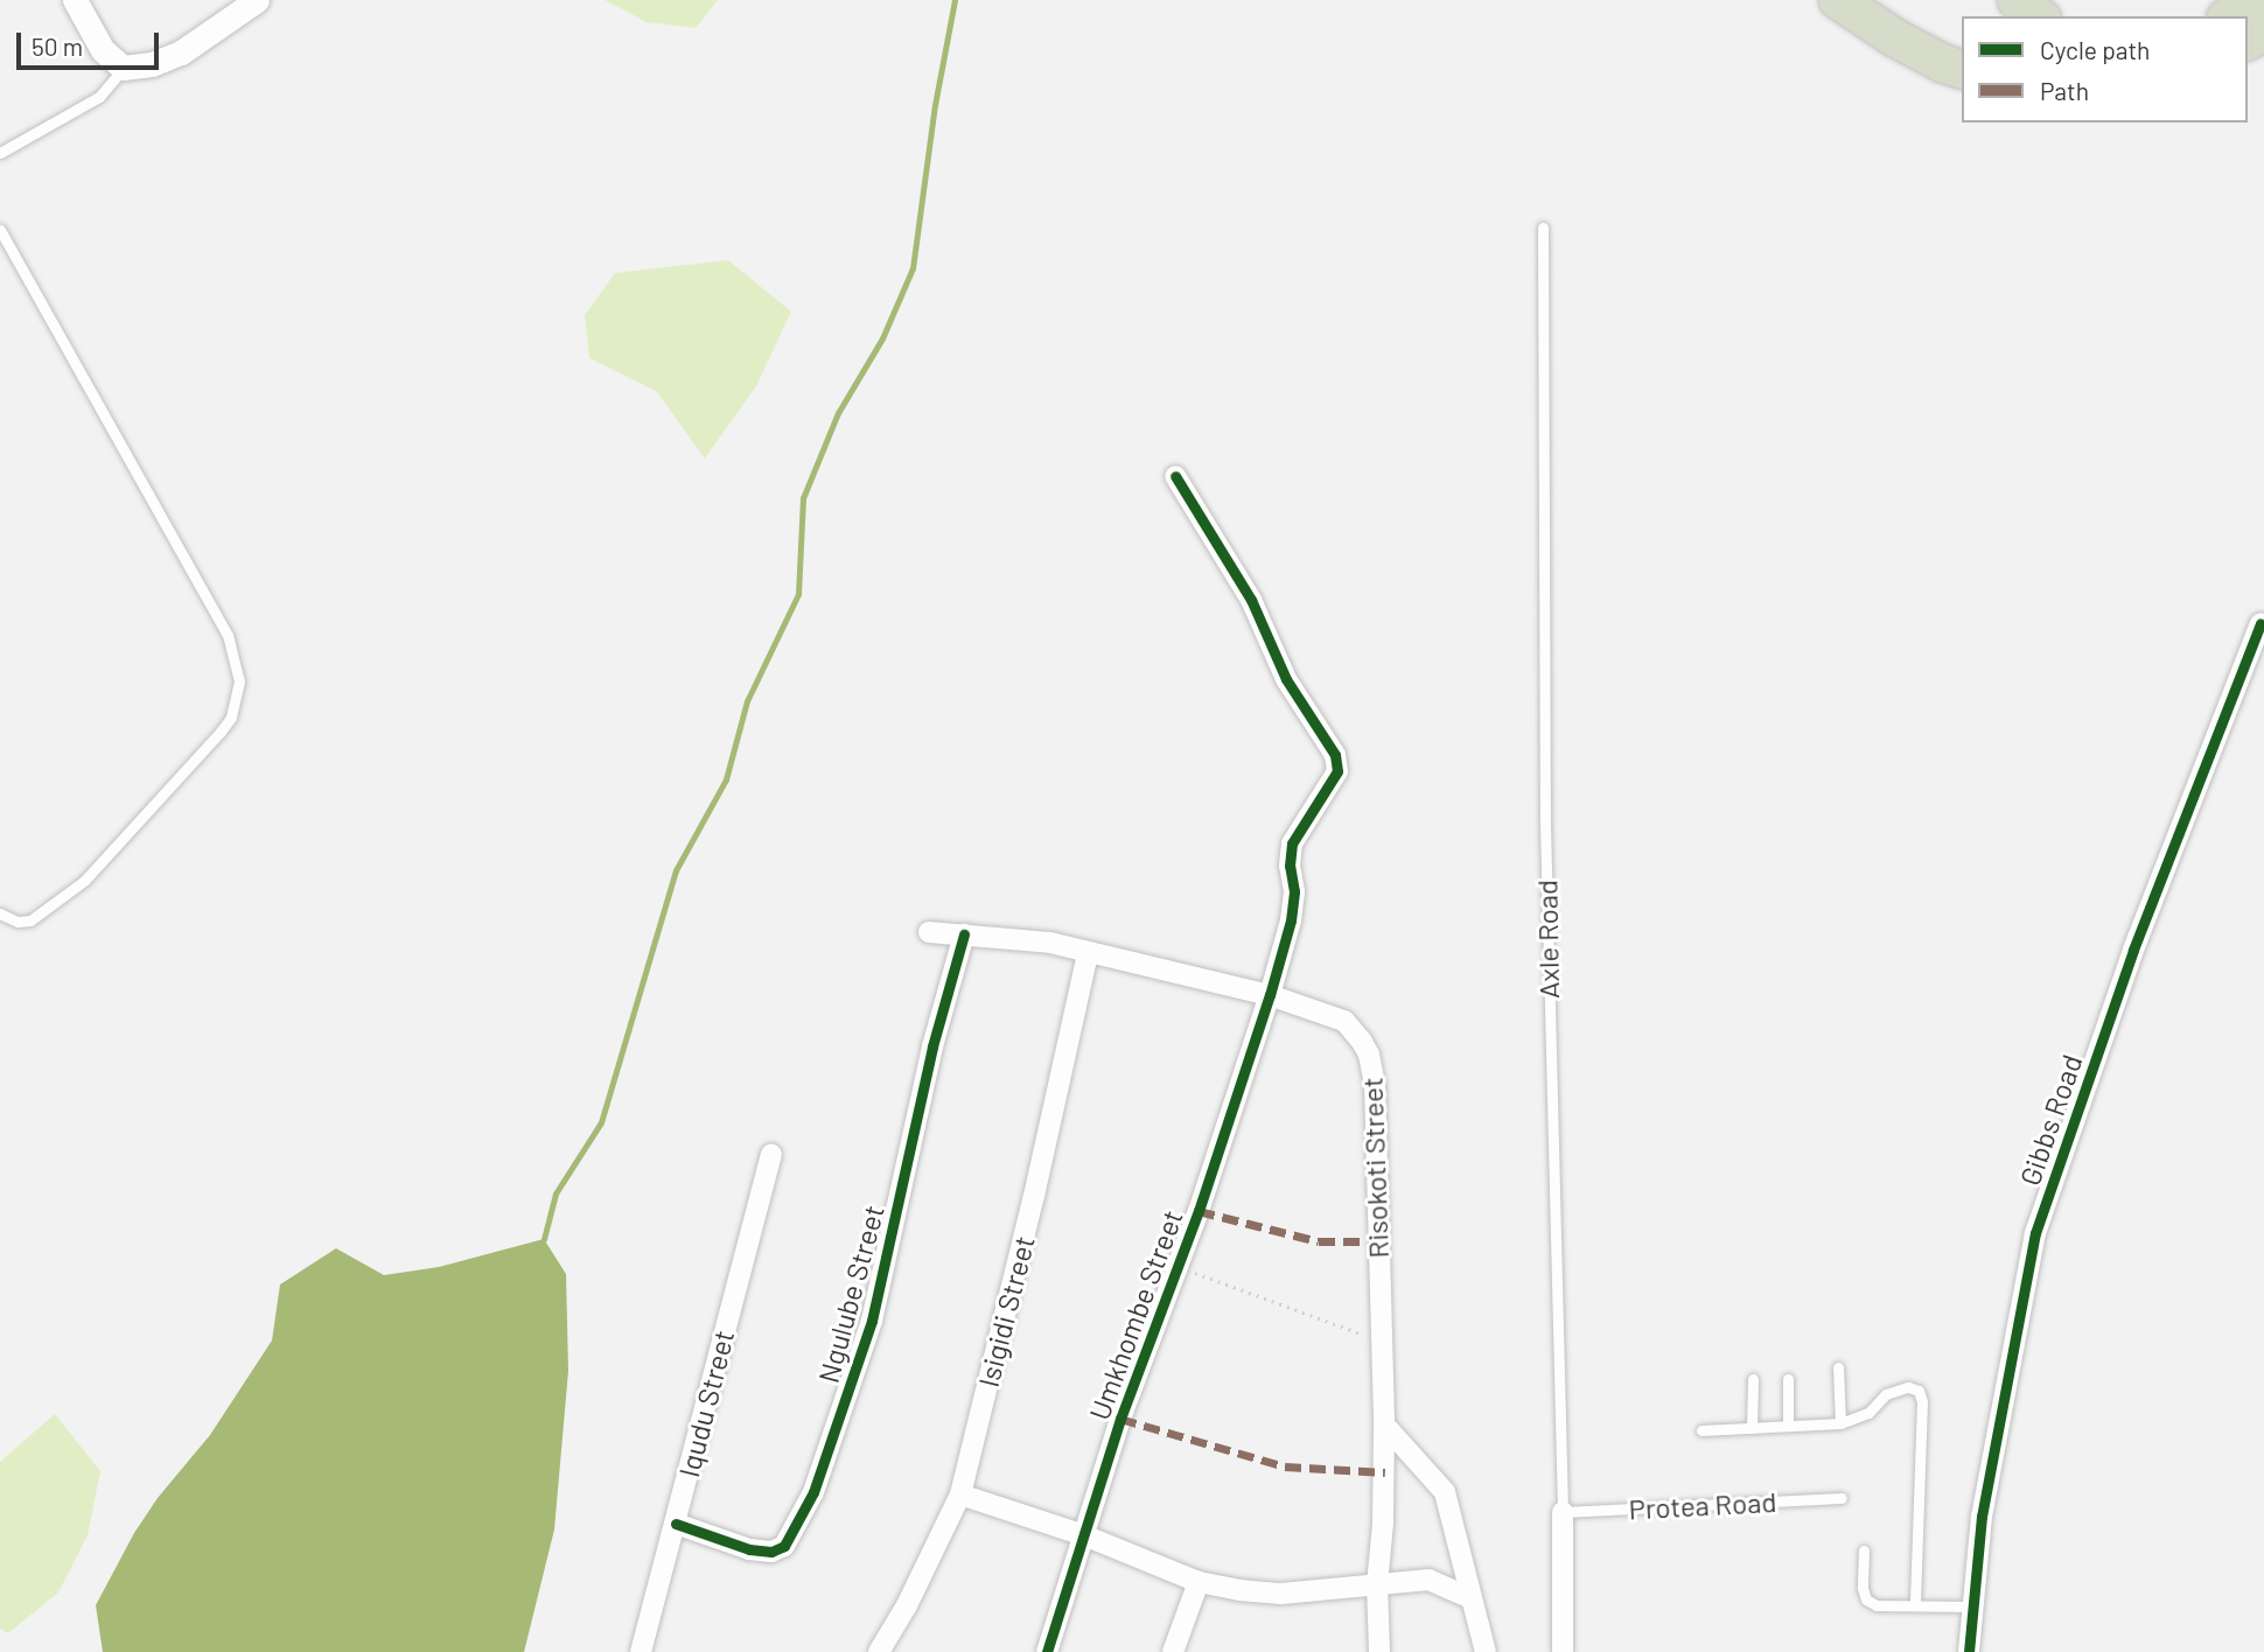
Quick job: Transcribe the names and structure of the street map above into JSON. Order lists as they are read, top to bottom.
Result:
{
  "streets": {
    "street": [
      "Axle Road",
      "Gibbs Road",
      "Risokoti Street",
      "Ngulube Street",
      "Isigidi Street",
      "Umkhombe Street",
      "Iqudu Street"
    ],
    "lane": ["Protea Road"]
  },
  "crossings": [
    ["Axle Road", "Protea Road"],
    ["Risokoti Street", "Ngulube Street"],
    ["Risokoti Street", "Isigidi Street"],
    ["Risokoti Street", "Umkhombe Street"],
    ["Ngulube Street", "Iqudu Street"]
  ],
  "legend": ["Cycle path", "Path"],
  "scale_bar": "50 m"
}
